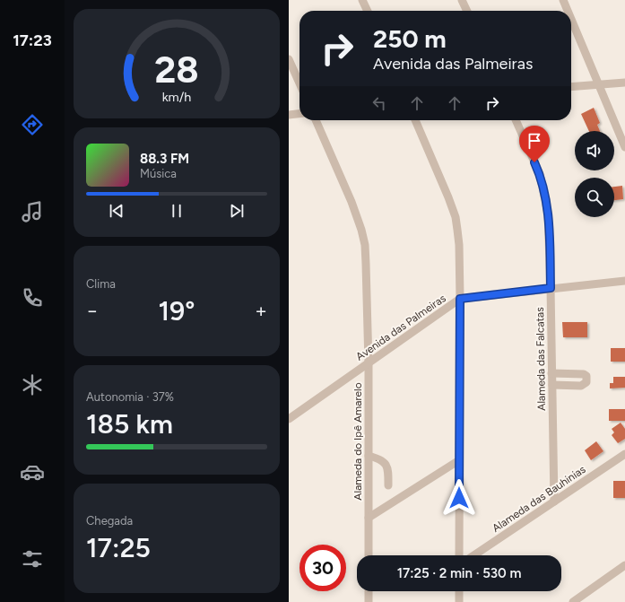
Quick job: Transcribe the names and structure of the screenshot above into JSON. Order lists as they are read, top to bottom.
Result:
{
  "streets": {
    "street": [
      "Avenida das Palmeiras",
      "Alameda das Falcatas",
      "Alameda do Ipê Amarelo",
      "Alameda das Bauhinias"
    ]
  },
  "crossings": [
    ["Avenida das Palmeiras", "Alameda das Falcatas"],
    ["Avenida das Palmeiras", "Alameda do Ipê Amarelo"],
    ["Alameda das Falcatas", "Alameda das Bauhinias"]
  ],
  "page": {
    "tabs": "17:23",
    "turn": ["250 m", "Avenida das Palmeiras"],
    "song": ["88.3 FM", "Música"],
    "tile": [
      "Clima",
      ["Autonomia · 37%", "185 km"],
      ["Chegada", "17:25"]
    ],
    "heat": ["−", "19°", "+"],
    "limit": "30",
    "trip": "17:25 · 2 min · 530 m",
    "gauge": ["28", "km/h"]
  }
}
